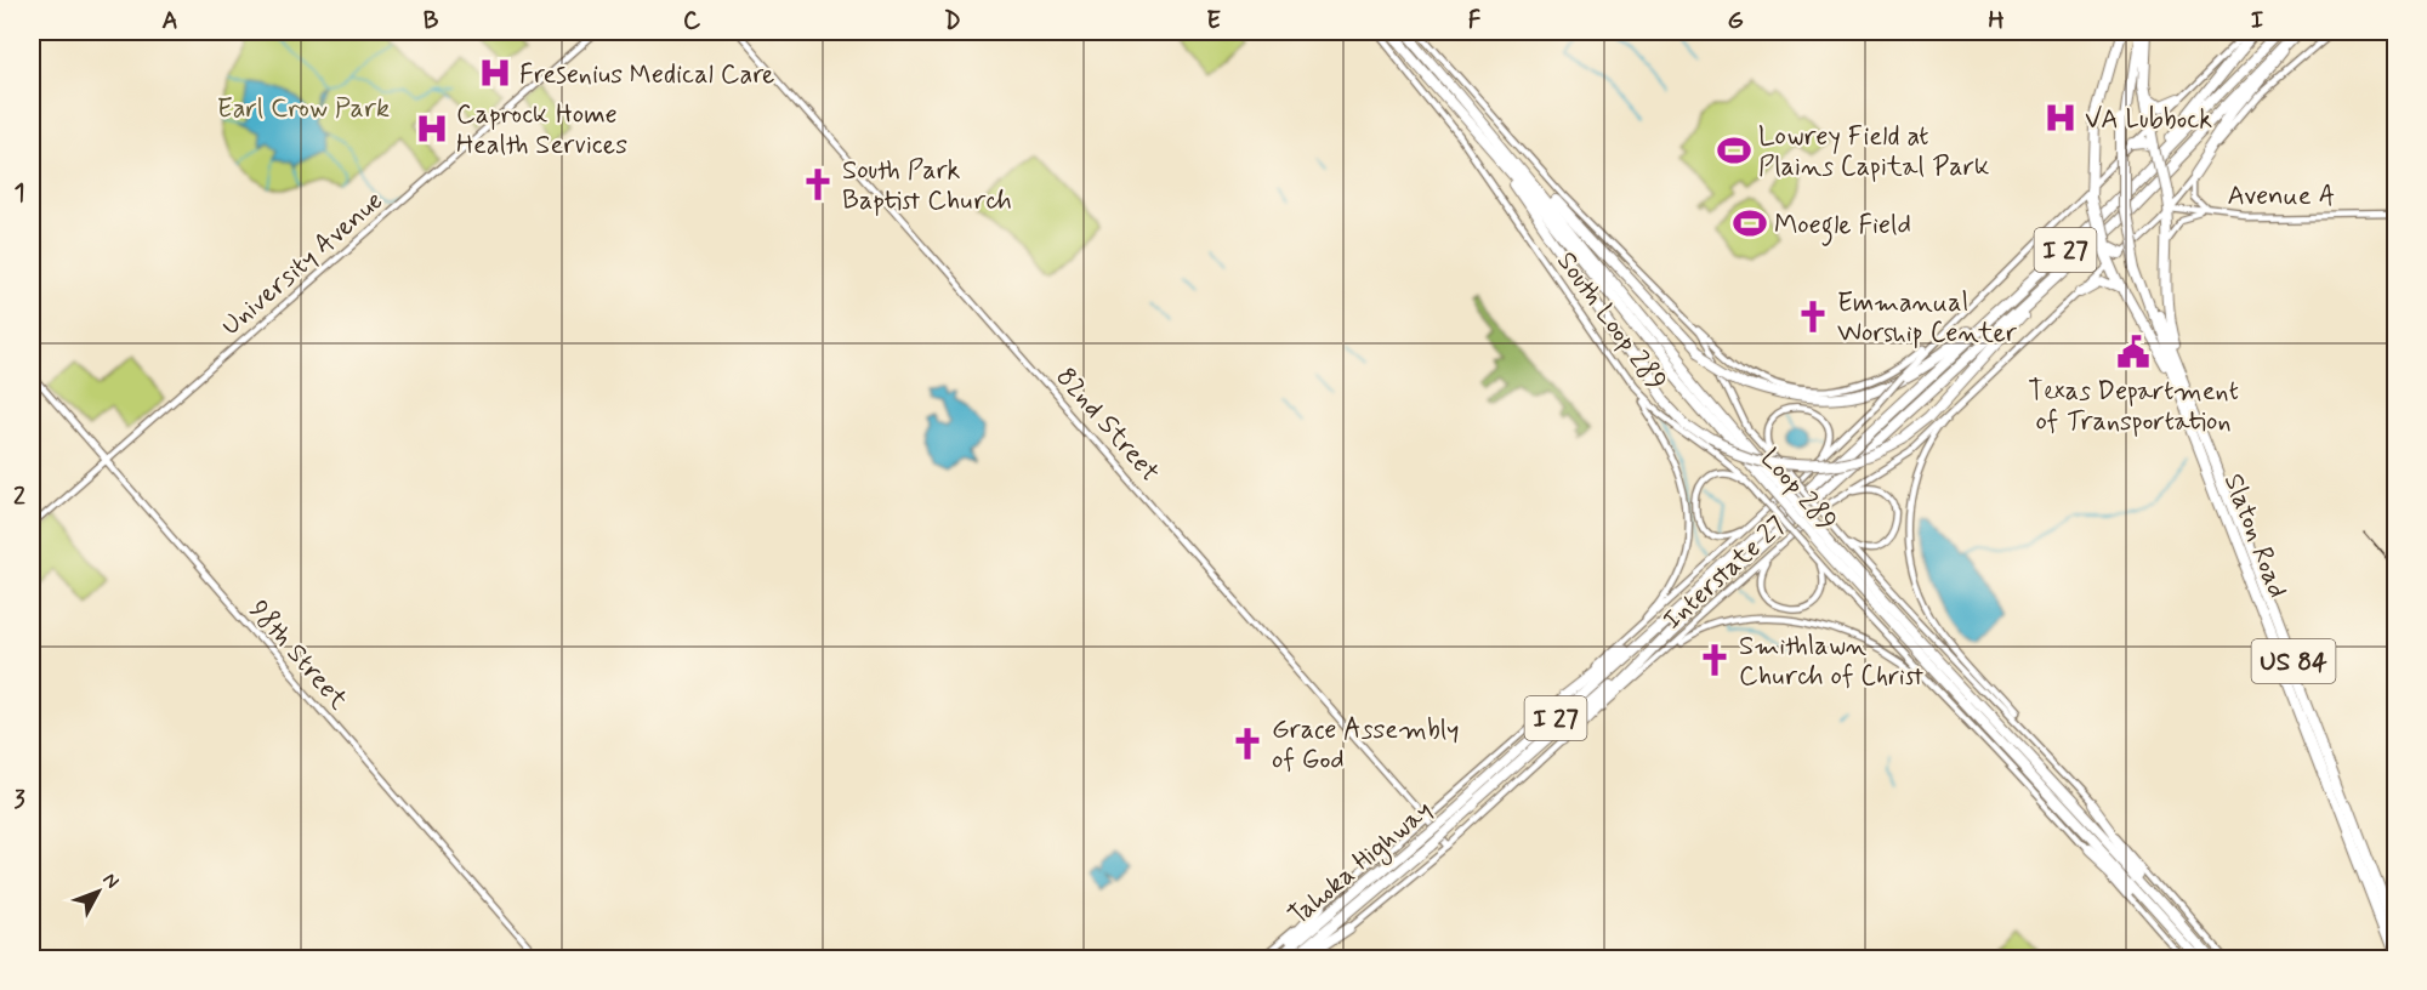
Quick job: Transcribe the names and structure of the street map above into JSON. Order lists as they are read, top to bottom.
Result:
{
  "streets": {
    "highway": [
      "I 27",
      "Loop 289",
      "Slaton Road",
      "US 84",
      "Tahoka Highway"
    ],
    "main road": [
      "Avenue A",
      "University Avenue",
      "South Loop 289",
      "82nd Street",
      "Interstate 27",
      "98th Street"
    ]
  },
  "crossings": [
    ["Avenue A", "Interstate 27"],
    ["I 27", "Tahoka Highway"],
    ["University Avenue", "98th Street"],
    ["82nd Street", "Interstate 27"],
    ["Slaton Road", "US 84"],
    ["Interstate 27", "Tahoka Highway"]
  ],
  "parks": ["Earl Crow Park"],
  "places": {
    "hospital": ["Fresenius Medical Care", "VA Lubbock", "Caprock Home Health Services"],
    "sports": ["Lowrey Field at Plains Capital Park", "Moegle Field"],
    "church": [
      "South Park Baptist Church",
      "Emmanual Worship Center",
      "Smithlawn Church of Christ",
      "Grace Assembly of God"
    ],
    "public building": ["Texas Department of Transportation"]
  },
  "north": "top right",
  "grid": {
    "columns": [
      "A",
      "B",
      "C",
      "D",
      "E",
      "F",
      "G",
      "H",
      "I"
    ],
    "rows": ["1", "2", "3"]
  }
}
